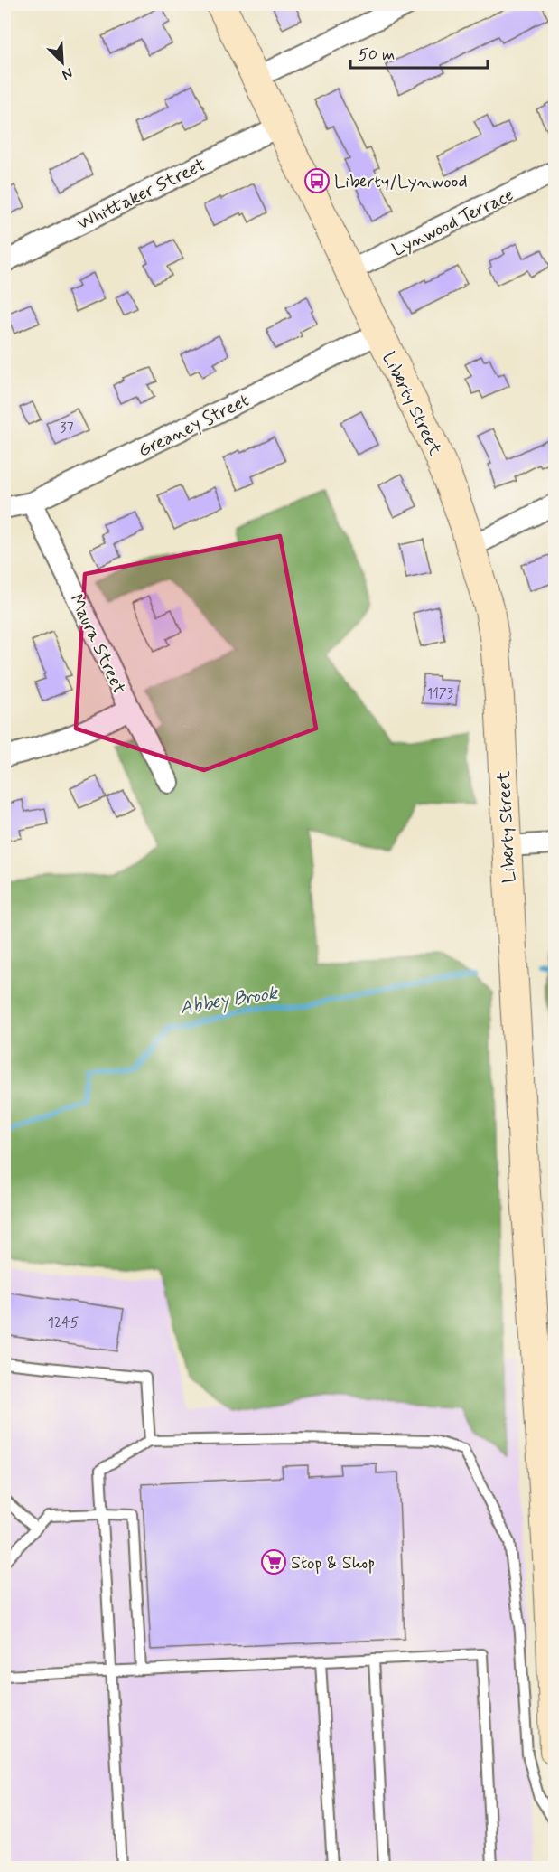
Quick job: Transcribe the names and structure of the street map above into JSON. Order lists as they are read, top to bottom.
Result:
{
  "streets": {
    "main road": ["Liberty Street"],
    "street": [
      "Whittaker Street",
      "Lynwood Terrace",
      "Greaney Street",
      "Maura Street"
    ]
  },
  "crossings": [
    ["Whittaker Street", "Liberty Street"],
    ["Lynwood Terrace", "Liberty Street"],
    ["Liberty Street", "Greaney Street"],
    ["Greaney Street", "Maura Street"]
  ],
  "water": ["Abbey Brook"],
  "places": {
    "bus stop": ["Liberty/Lynwood"],
    "supermarket": ["Stop & Shop"]
  },
  "house_numbers": ["37", "1173", "1245"],
  "scale_bar": "50 m",
  "north": "bottom right"
}
